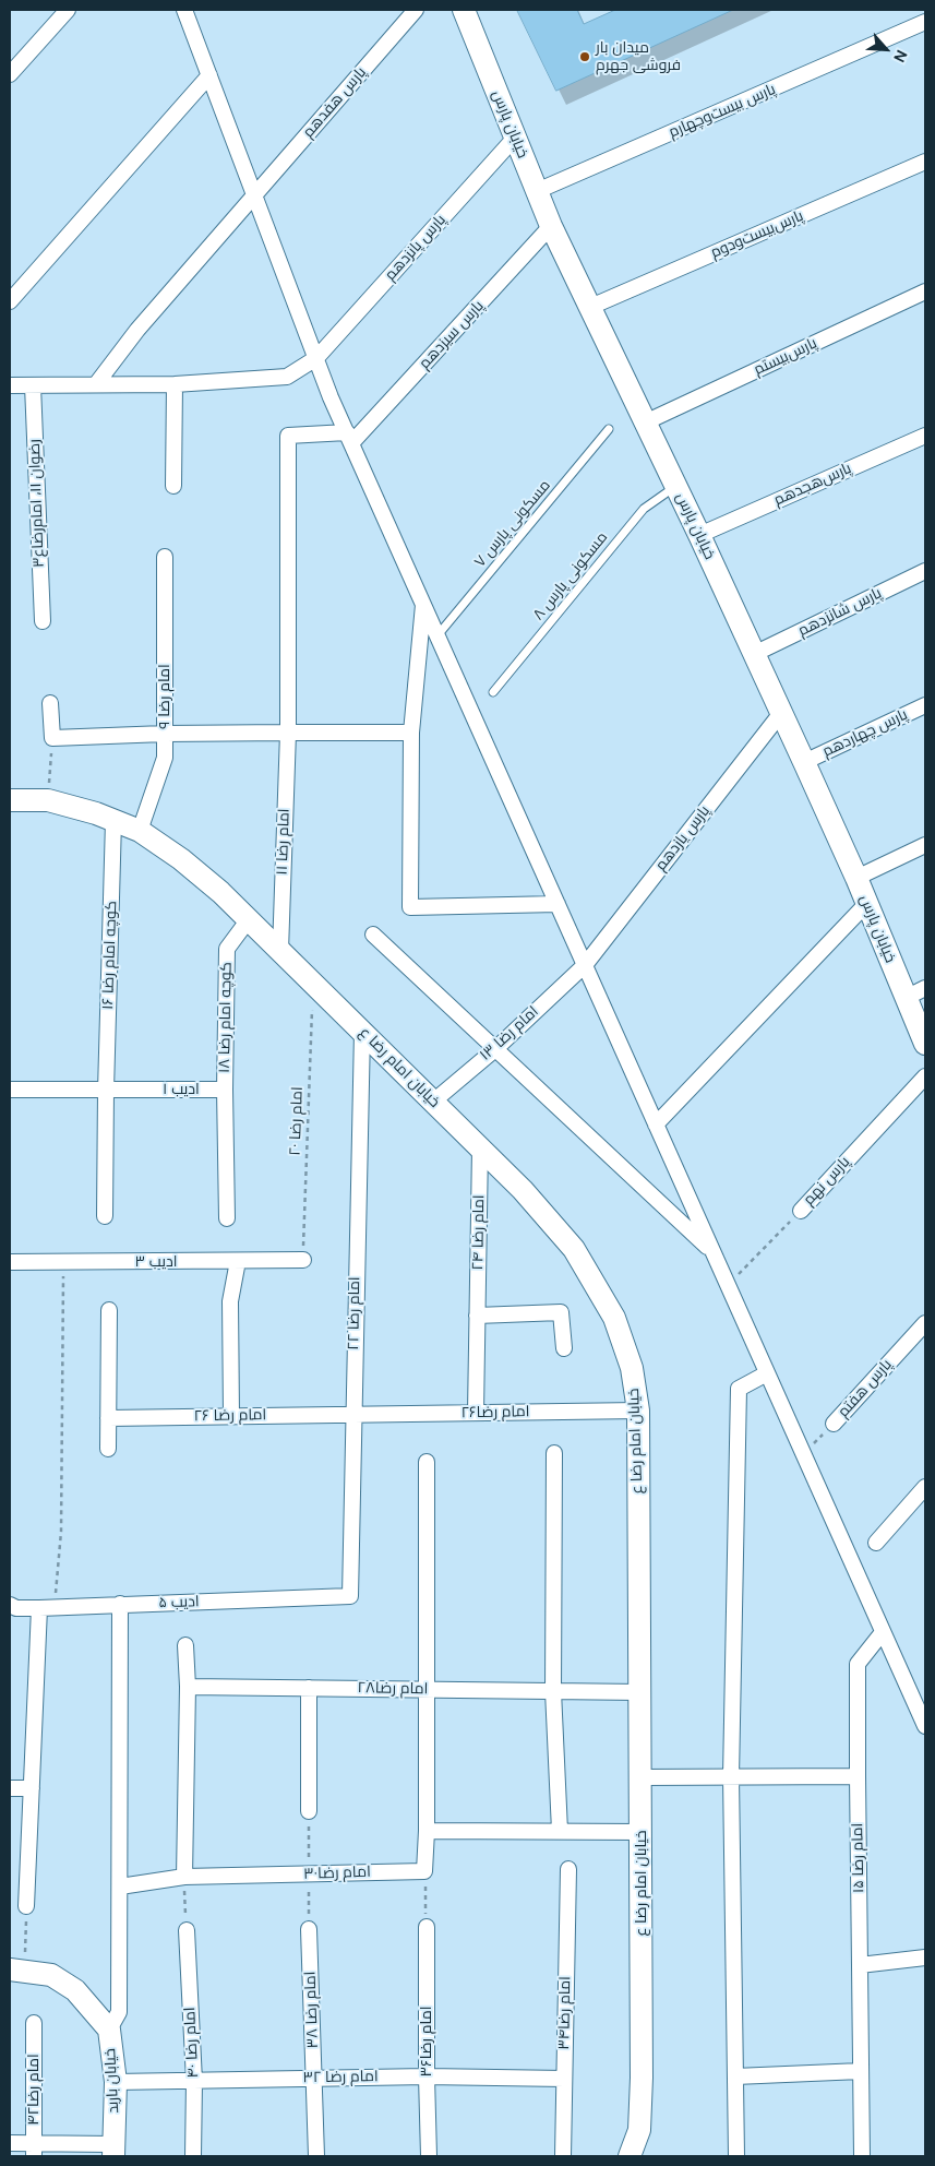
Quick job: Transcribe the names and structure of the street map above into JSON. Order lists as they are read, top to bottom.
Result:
{
  "streets": {
    "main road": ["خیابان پارس", "خیابان امام رضا ع", "خیابان باربد"],
    "street": [
      "پارس‌ هفدهم",
      "پارس بیست‌وچهارم",
      "پارس‌بیست‌و‌دوم",
      "پارس‌ پانزدهم",
      "پارس‌ سیزدهم",
      "پارس‌بیستم",
      "پارس‌‌هجدهم",
      "رضوان ۱۱، امام‌رضا‌ع‌۳",
      "پارس‌‌ شانزدهم",
      "امام رضا ۹",
      "پارس‌‌ چهاردهم",
      "پارس‌‌ یازدهم",
      "امام رضا ۱۱",
      "کوچه امام رضا ۱۶",
      "کوچه امام رضا ۱۸",
      "امام رضا ۱۳",
      "ادیب ۱",
      "پارس‌‌ نهم",
      "امام رضا ۲۴",
      "ادیب ۳",
      "امام رضا ۲۲",
      "پارس‌‌ هفتم",
      "امام رضا۲۶",
      "امام رضا ۲۶",
      "ادیب ۵",
      "امام رضا۲۸",
      "۱۵ امام رضا",
      "امام رضا۳۰",
      "امام رضا ۳۸",
      "امام رضا۳۴",
      "امام رضا۳۶",
      "امام رضا ۴۰",
      "امام رضا ۳۲",
      "امام رضا۴۲"
    ],
    "lane": ["مسکونی ‌پارس ۷", "مسکونی پارس ۸"],
    "path": ["امام رضا ۲۰"]
  },
  "crossings": [
    ["پارس‌ هفدهم", "پارس‌ پانزدهم"],
    ["پارس بیست‌وچهارم", "خیابان پارس"],
    ["خیابان پارس", "پارس‌بیست‌و‌دوم"],
    ["خیابان پارس", "پارس‌ پانزدهم"],
    ["خیابان پارس", "پارس‌ سیزدهم"],
    ["خیابان پارس", "پارس‌بیستم"],
    ["خیابان پارس", "پارس‌‌هجدهم"],
    ["خیابان پارس", "مسکونی پارس ۸"],
    ["خیابان پارس", "پارس‌‌ شانزدهم"],
    ["خیابان پارس", "پارس‌‌ چهاردهم"],
    ["خیابان پارس", "پارس‌‌ یازدهم"],
    ["پارس‌ پانزدهم", "رضوان ۱۱، امام‌رضا‌ع‌۳"],
    ["پارس‌ سیزدهم", "امام رضا ۱۱"],
    ["امام رضا ۹", "خیابان امام رضا ع"],
    ["پارس‌‌ یازدهم", "امام رضا ۱۳"],
    ["امام رضا ۱۱", "خیابان امام رضا ع"],
    ["کوچه امام رضا ۱۶", "خیابان امام رضا ع"],
    ["کوچه امام رضا ۱۶", "ادیب ۱"],
    ["کوچه امام رضا ۱۸", "خیابان امام رضا ع"],
    ["کوچه امام رضا ۱۸", "ادیب ۱"],
    ["امام رضا ۱۳", "خیابان امام رضا ع"],
    ["خیابان امام رضا ع", "امام رضا ۲۰"],
    ["خیابان امام رضا ع", "امام رضا ۲۴"],
    ["خیابان امام رضا ع", "امام رضا ۲۲"],
    ["خیابان امام رضا ع", "امام رضا۲۶"],
    ["خیابان امام رضا ع", "امام رضا۲۸"],
    ["امام رضا ۲۰", "ادیب ۳"],
    ["امام رضا ۲۴", "امام رضا۲۶"],
    ["امام رضا ۲۲", "امام رضا۲۶"],
    ["امام رضا ۲۲", "امام رضا ۲۶"],
    ["امام رضا ۲۲", "ادیب ۵"],
    ["امام رضا۲۶", "امام رضا ۲۶"],
    ["امام رضا ۳۸", "امام رضا ۳۲"],
    ["امام رضا۳۴", "امام رضا ۳۲"],
    ["امام رضا۳۶", "امام رضا ۳۲"],
    ["امام رضا ۴۰", "امام رضا ۳۲"],
    ["امام رضا ۳۲", "خیابان باربد"]
  ],
  "places": ["میدان بار فروشی جهرم"],
  "north": "bottom right"
}
